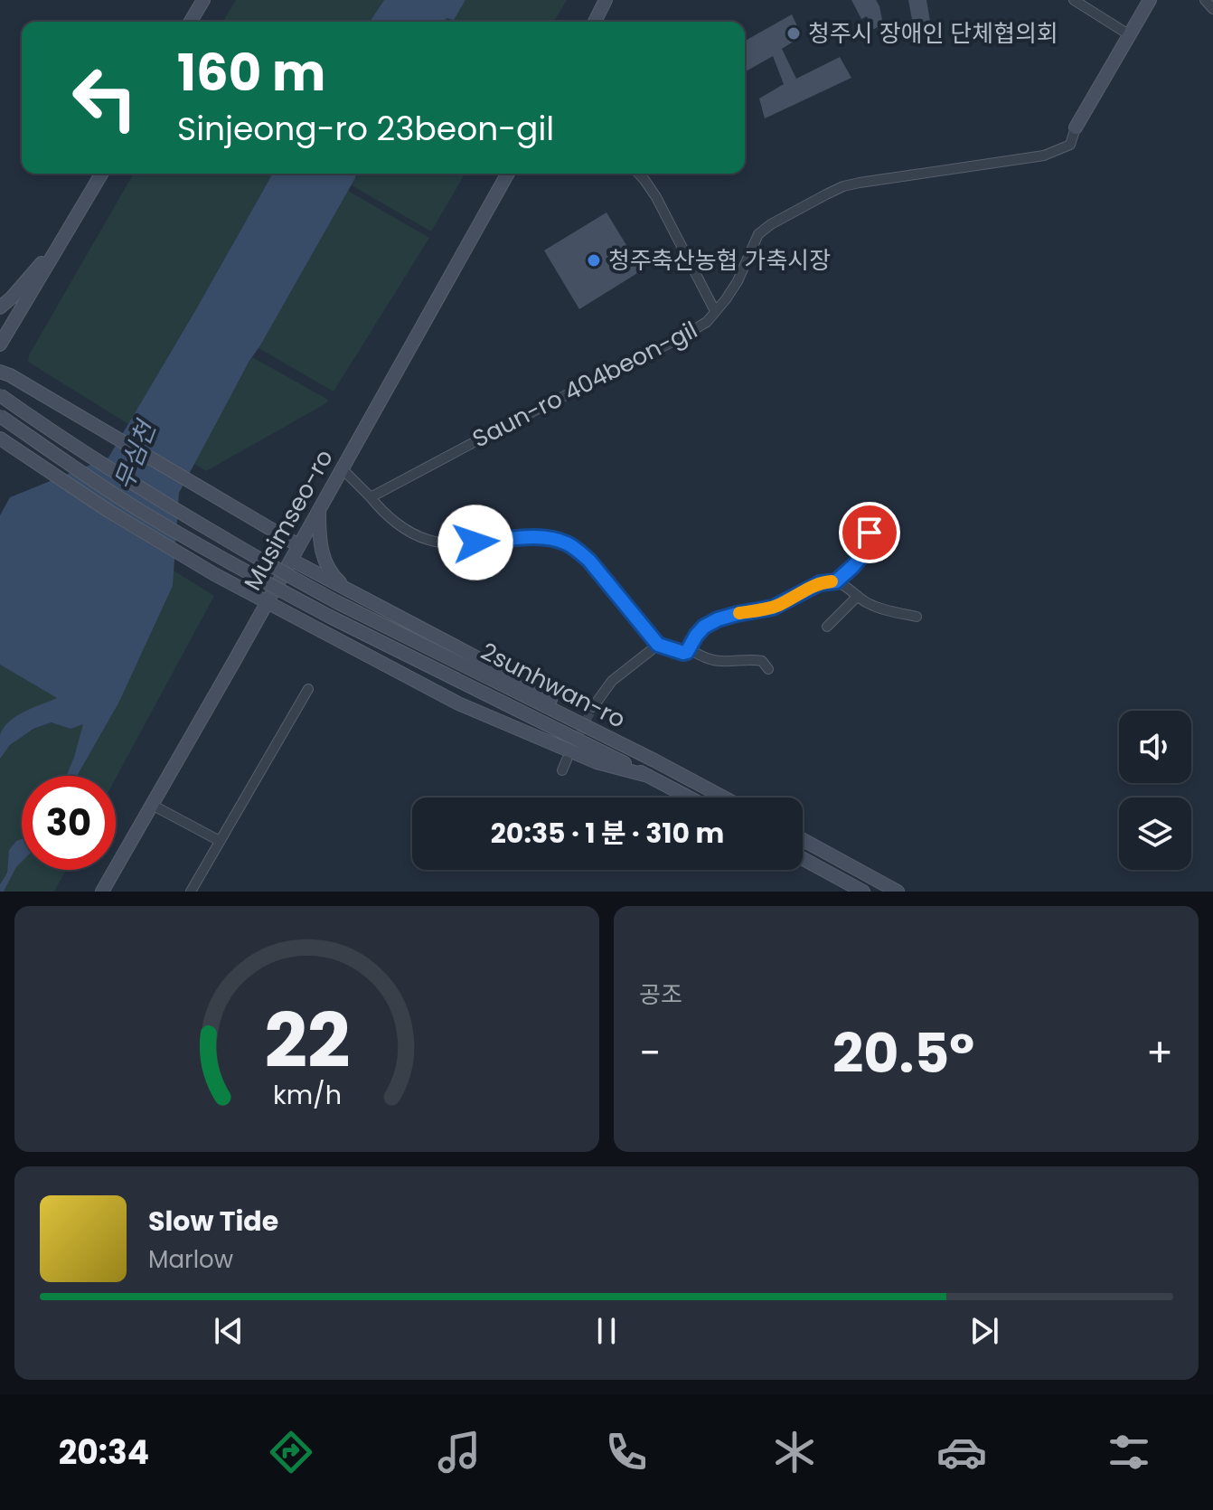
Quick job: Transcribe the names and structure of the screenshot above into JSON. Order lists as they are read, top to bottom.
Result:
{
  "streets": {
    "street": ["Saun-ro 404beon-gil", "Musimseo-ro", "2sunhwan-ro"]
  },
  "water": ["무심천"],
  "places": ["청주시 장애인 단체협의회", "청주축산농협 가축시장"],
  "page": {
    "turn": ["160 m", "Sinjeong-ro 23beon-gil"],
    "limit": "30",
    "trip": "20:35 · 1 분 · 310 m",
    "tile": "공조",
    "heat": ["−", "20.5°", "+"],
    "song": ["Slow Tide", "Marlow"],
    "tabs": "20:34",
    "gauge": ["22", "km/h"]
  }
}
